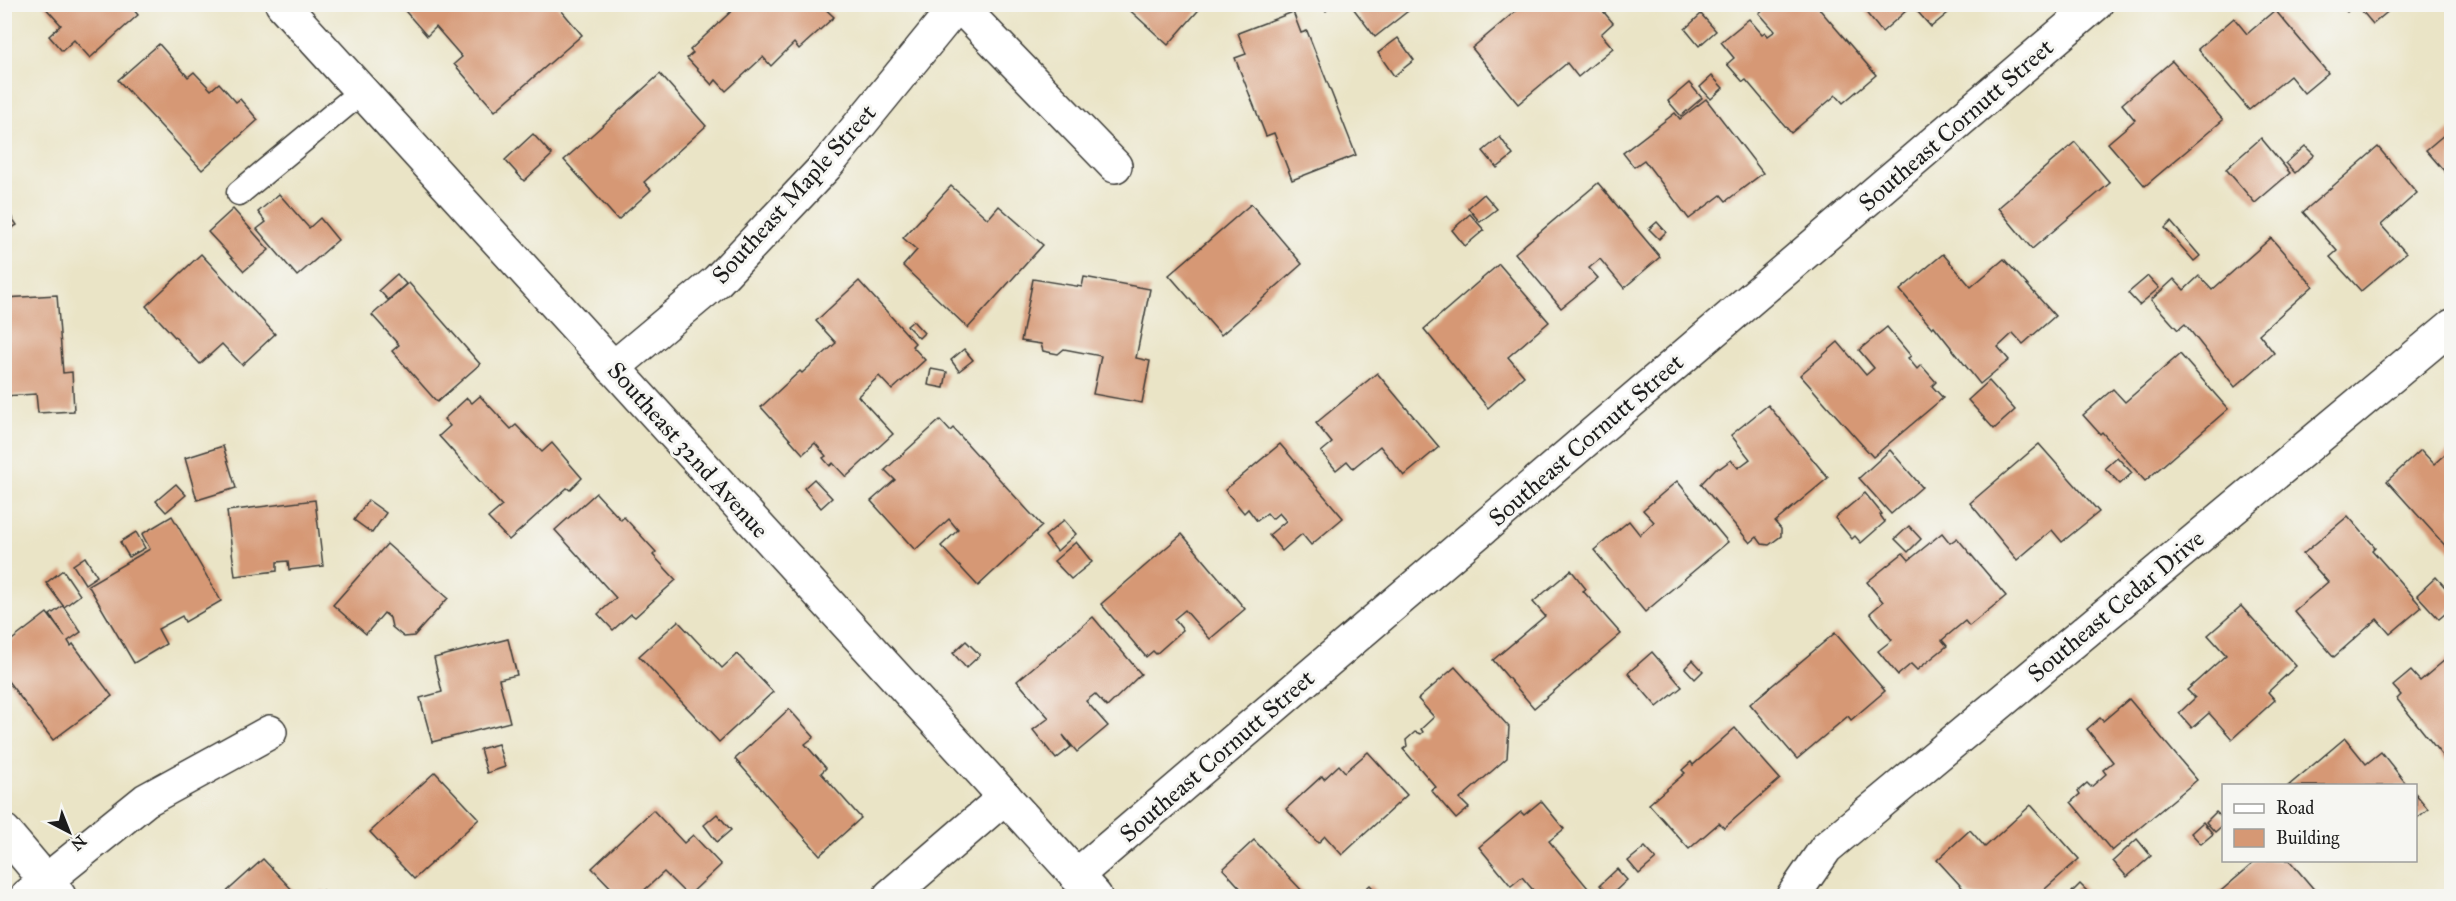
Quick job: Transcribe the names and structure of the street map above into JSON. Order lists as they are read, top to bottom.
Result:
{
  "streets": {
    "street": [
      "Southeast Cornutt Street",
      "Southeast Maple Street",
      "Southeast 32nd Avenue",
      "Southeast Cedar Drive"
    ]
  },
  "crossings": [
    ["Southeast Cornutt Street", "Southeast 32nd Avenue"],
    ["Southeast Maple Street", "Southeast 32nd Avenue"]
  ],
  "legend": ["Road", "Building"],
  "north": "bottom right"
}
